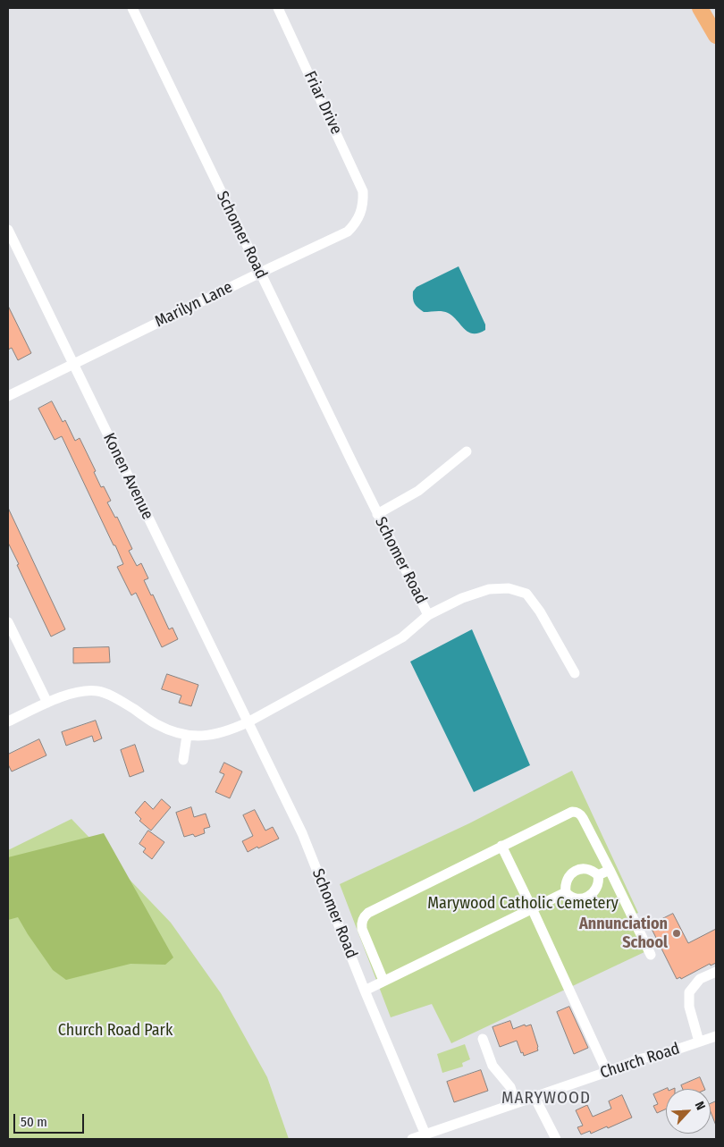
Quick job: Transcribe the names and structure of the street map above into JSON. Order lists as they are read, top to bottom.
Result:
{
  "streets": {
    "street": [
      "Friar Drive",
      "Schomer Road",
      "Marilyn Lane",
      "Konen Avenue",
      "Church Road"
    ]
  },
  "crossings": [
    ["Friar Drive", "Marilyn Lane"],
    ["Schomer Road", "Marilyn Lane"],
    ["Schomer Road", "Konen Avenue"],
    ["Schomer Road", "Church Road"],
    ["Marilyn Lane", "Konen Avenue"]
  ],
  "districts": ["MARYWOOD"],
  "parks": ["Marywood Catholic Cemetery", "Church Road Park"],
  "places": ["Annunciation School"],
  "scale_bar": "50 m",
  "north": "top right"
}
